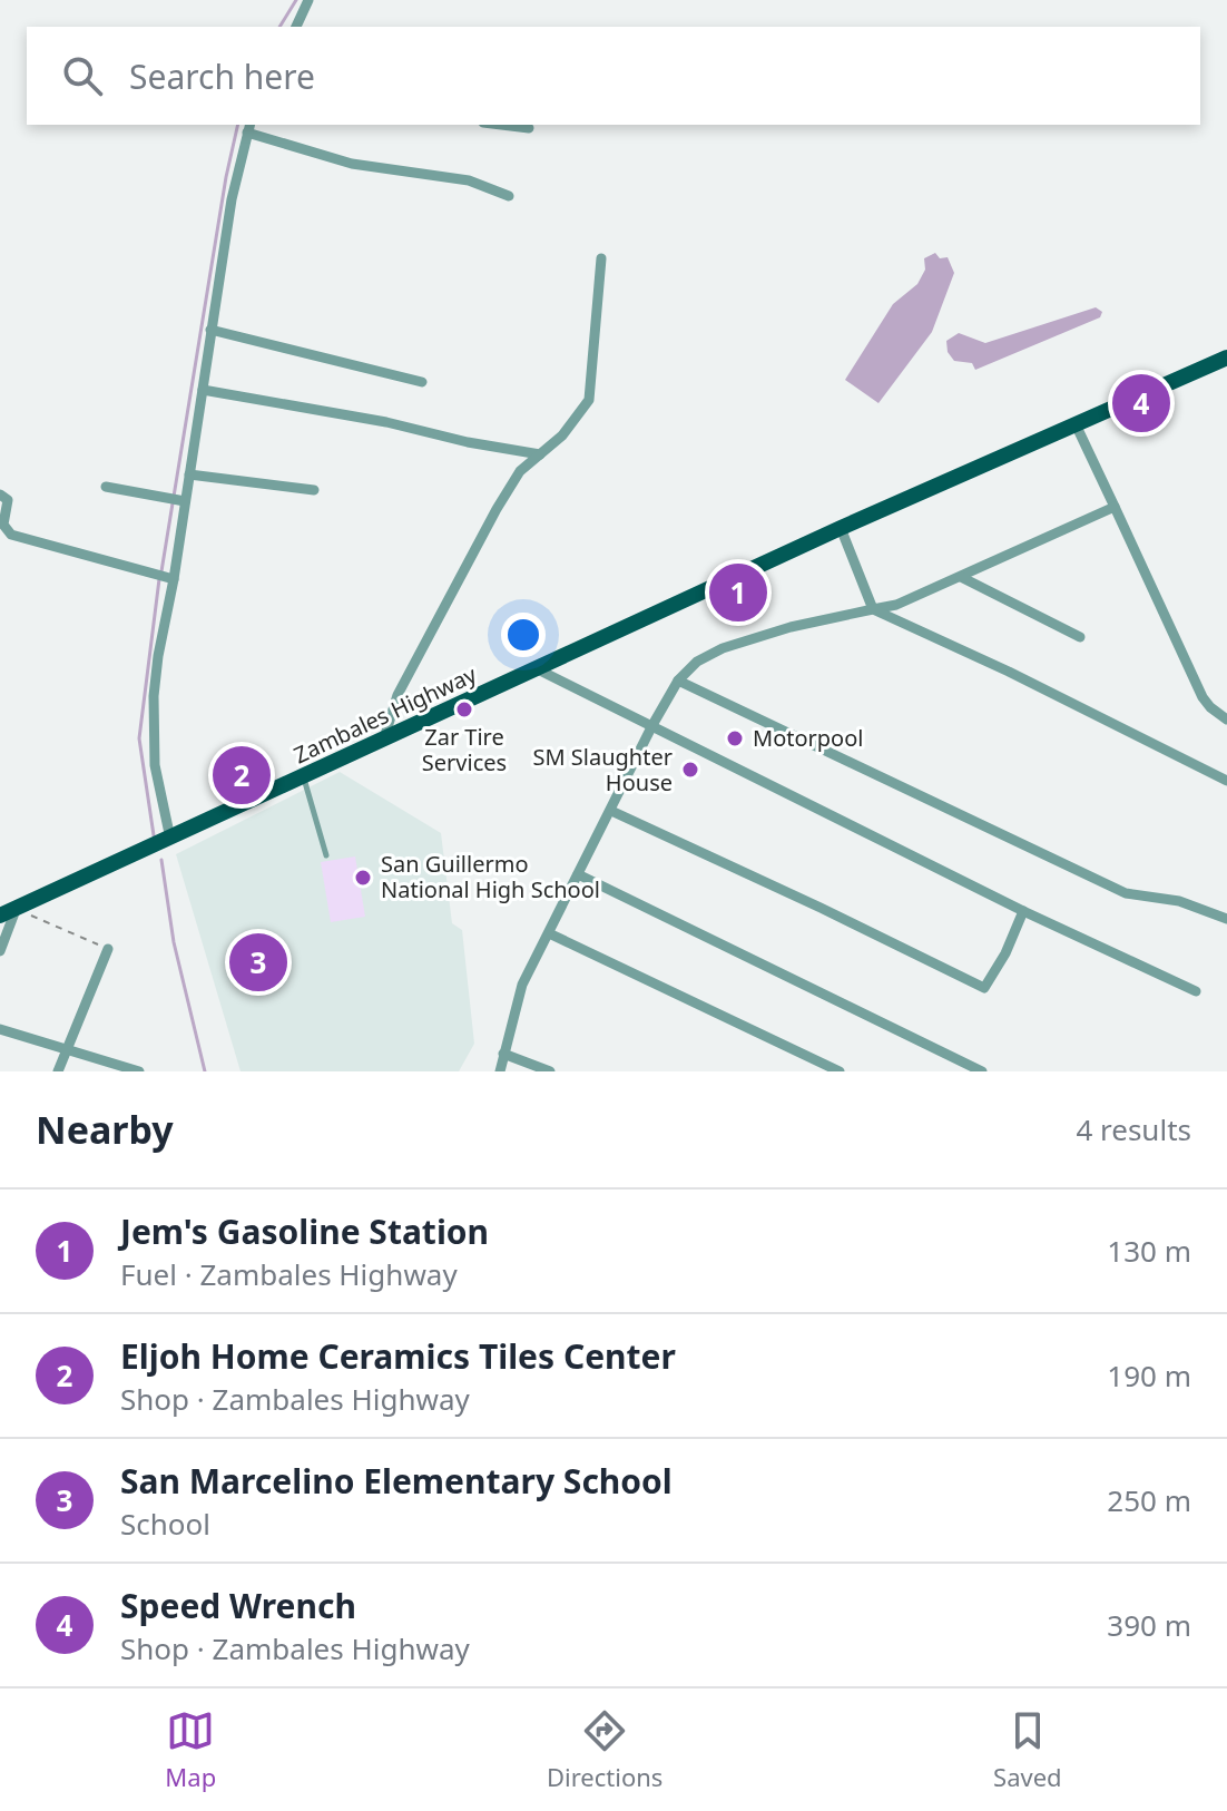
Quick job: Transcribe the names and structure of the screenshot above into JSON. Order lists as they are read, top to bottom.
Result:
{
  "streets": {
    "main road": ["Zambales Highway"]
  },
  "places": [
    "Zar Tire Services",
    "Motorpool",
    "SM Slaughter House",
    "San Guillermo National High School"
  ],
  "page": {
    "search": "Search here",
    "pins": [
      "4",
      "1",
      "2",
      "3"
    ],
    "heading": ["Nearby", "4 results"],
    "list": [
      {
        "mark": "1",
        "name": "Jem's Gasoline Station",
        "note": "Fuel · Zambales Highway",
        "value": "130 m"
      },
      {
        "mark": "2",
        "name": "Eljoh Home Ceramics Tiles Center",
        "note": "Shop · Zambales Highway",
        "value": "190 m"
      },
      {
        "mark": "3",
        "name": "San Marcelino Elementary School",
        "note": "School",
        "value": "250 m"
      },
      {
        "mark": "4",
        "name": "Speed Wrench",
        "note": "Shop · Zambales Highway",
        "value": "390 m"
      }
    ],
    "nav": ["Map", "Directions", "Saved"]
  }
}
